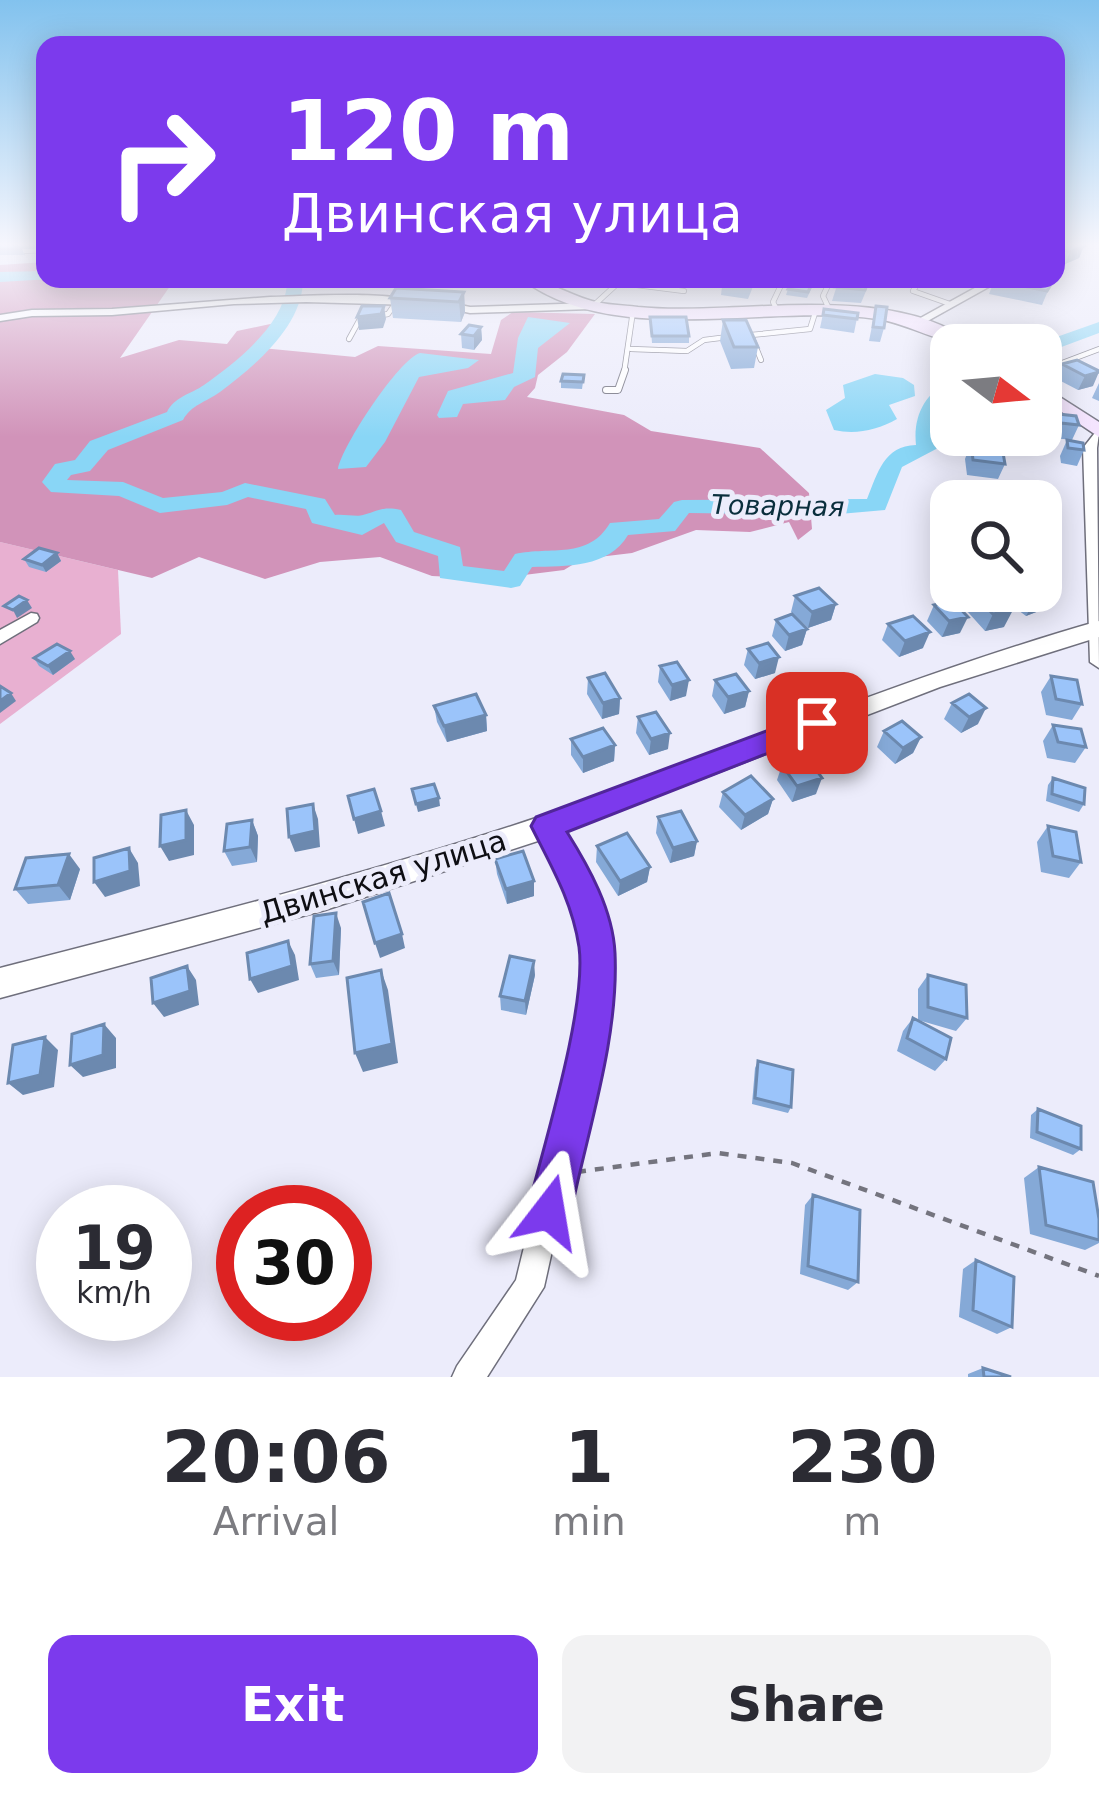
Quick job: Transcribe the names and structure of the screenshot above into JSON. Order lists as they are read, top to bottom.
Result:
{
  "streets": {
    "street": ["Двинская улица"]
  },
  "water": ["Товарная"],
  "north": "right",
  "page": {
    "turn": ["120 m", "Двинская улица"],
    "speed": "19 km/h",
    "limit": "30",
    "eta": [
      "20:06",
      "Arrival",
      "1",
      "min",
      "230",
      "m"
    ],
    "buttons": ["Exit", "Share"]
  }
}
